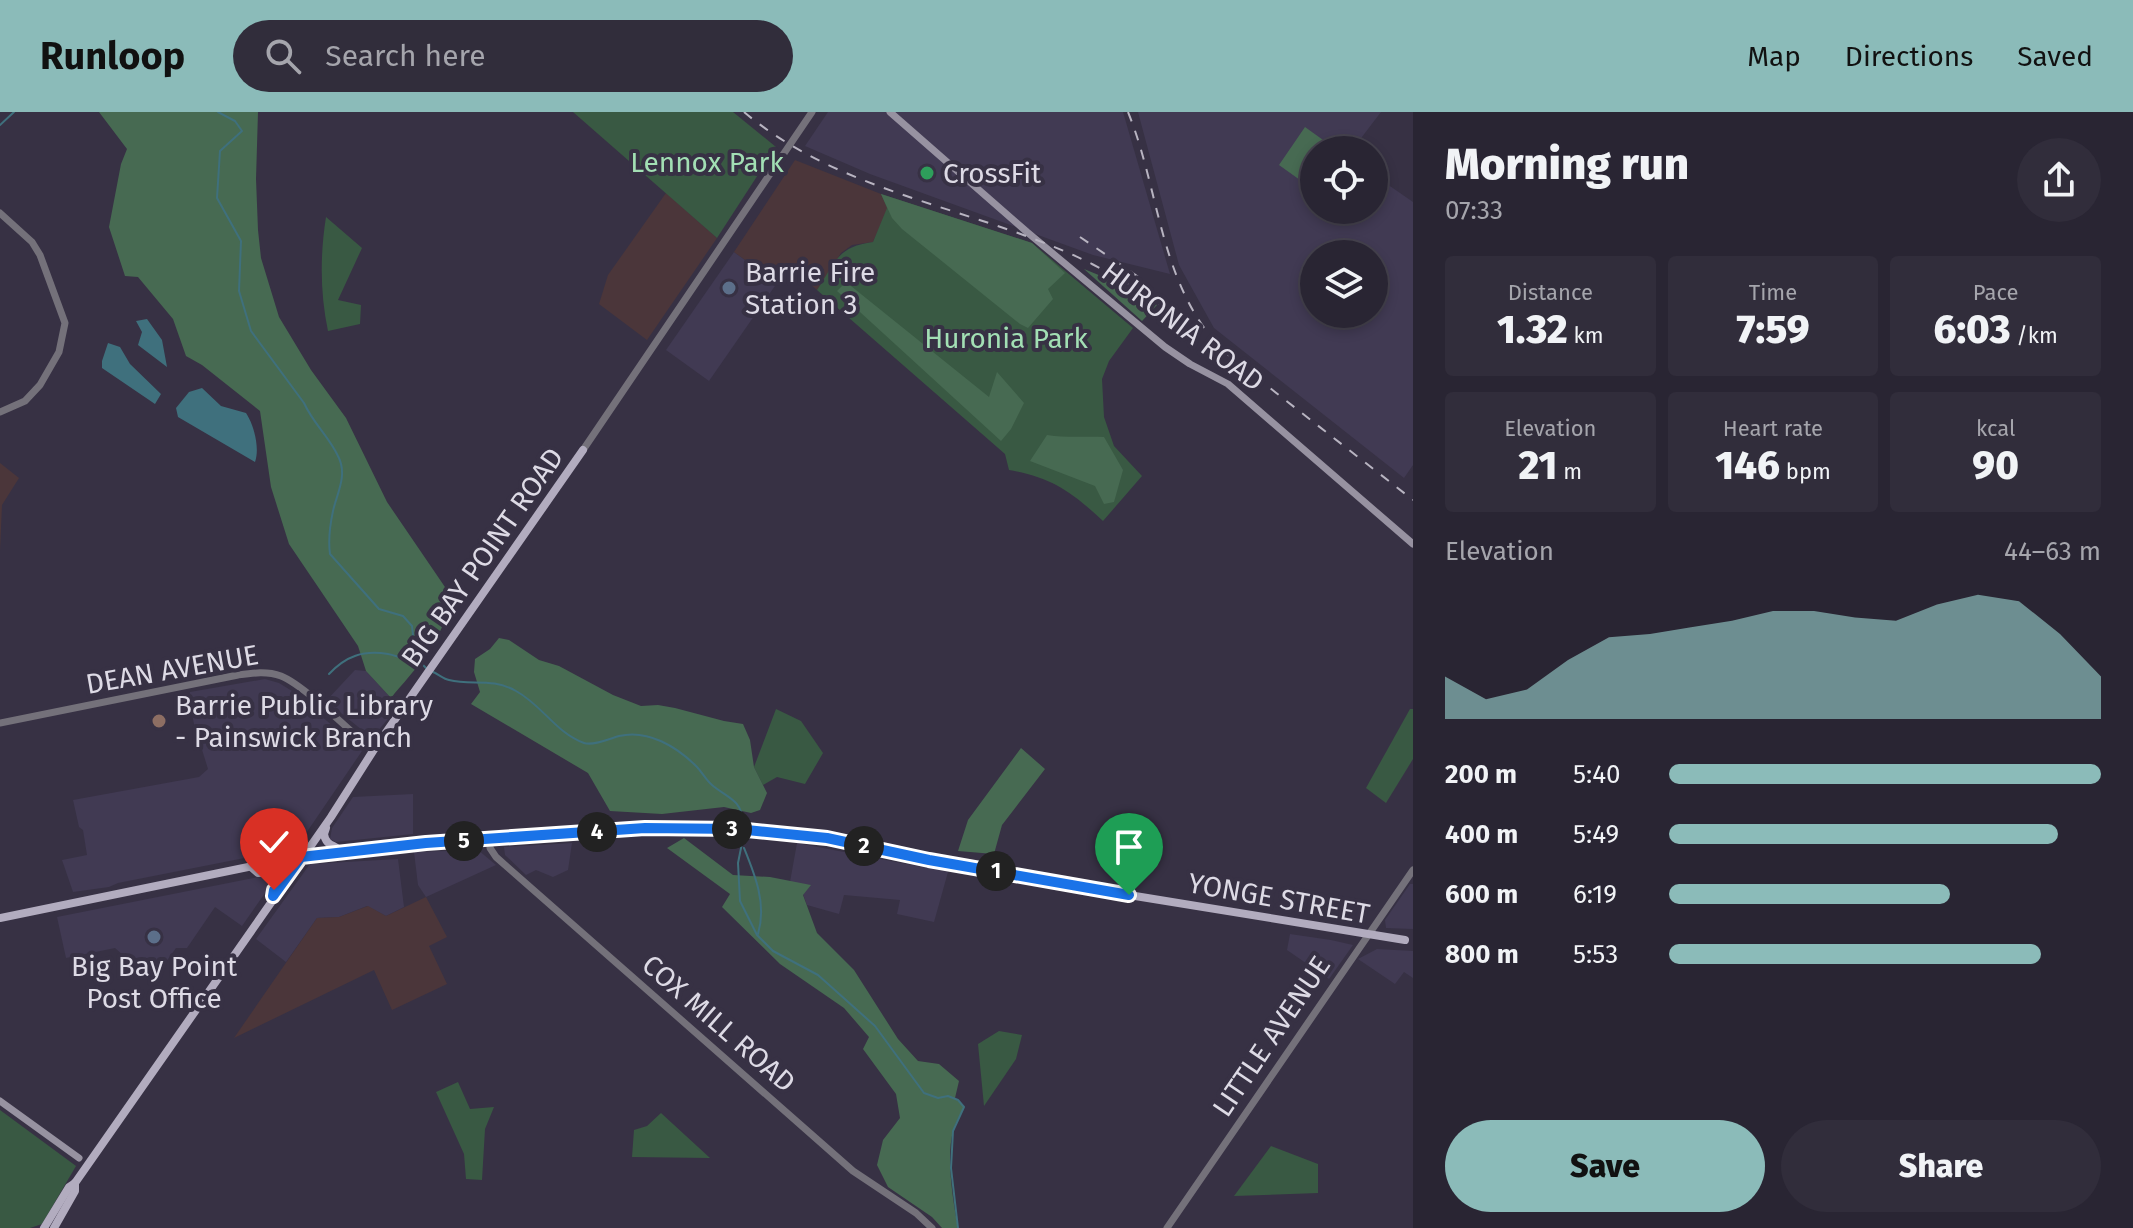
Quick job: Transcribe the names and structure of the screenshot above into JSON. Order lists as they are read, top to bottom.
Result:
{
  "streets": {
    "main road": ["HURONIA ROAD", "BIG BAY POINT ROAD", "YONGE STREET"],
    "street": ["DEAN AVENUE", "COX MILL ROAD", "LITTLE AVENUE"]
  },
  "crossings": [
    ["BIG BAY POINT ROAD", "DEAN AVENUE"],
    ["BIG BAY POINT ROAD", "YONGE STREET"],
    ["YONGE STREET", "COX MILL ROAD"],
    ["YONGE STREET", "LITTLE AVENUE"]
  ],
  "parks": ["Lennox Park", "Huronia Park"],
  "places": [
    "CrossFit",
    "Barrie Fire Station 3",
    "Barrie Public Library - Painswick Branch",
    "Big Bay Point Post Office"
  ],
  "page": {
    "header": "Runloop",
    "search": "Search here",
    "nav": ["Map", "Directions", "Saved"],
    "heading": ["Morning run", "07:33"],
    "stats": [
      ["Distance", "1.32 km"],
      ["Time", "7:59"],
      ["Pace", "6:03 /km"],
      ["Elevation", "21 m"],
      ["Heart rate", "146 bpm"],
      ["kcal", "90"]
    ],
    "chart": ["Elevation", "44–63 m"],
    "list": [
      {
        "name": "200 m",
        "note": "5:40"
      },
      {
        "name": "400 m",
        "note": "5:49"
      },
      {
        "name": "600 m",
        "note": "6:19"
      },
      {
        "name": "800 m",
        "note": "5:53"
      }
    ],
    "pins": [
      "3",
      "4",
      "5",
      "2",
      "1"
    ],
    "buttons": ["Save", "Share"]
  }
}
